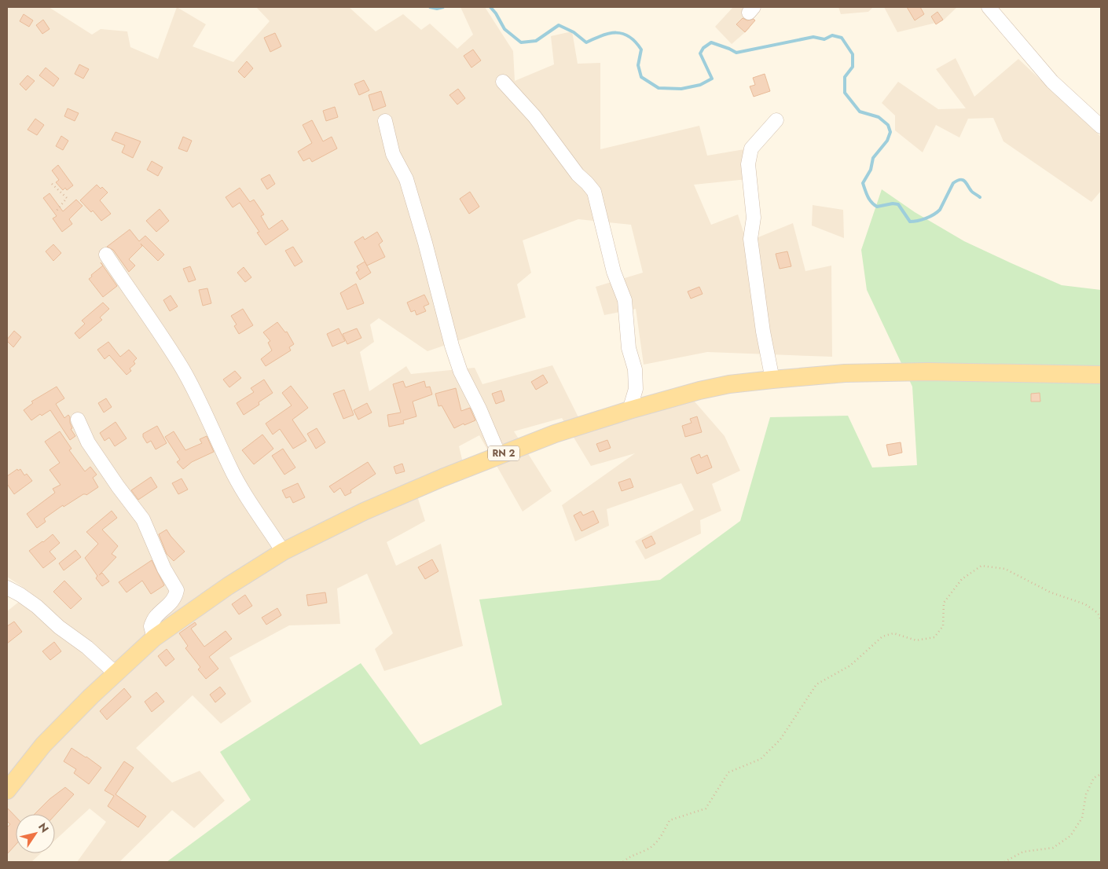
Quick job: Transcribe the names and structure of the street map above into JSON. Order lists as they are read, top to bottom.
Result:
{
  "streets": {
    "main road": ["RN 2"]
  },
  "north": "top right"
}
